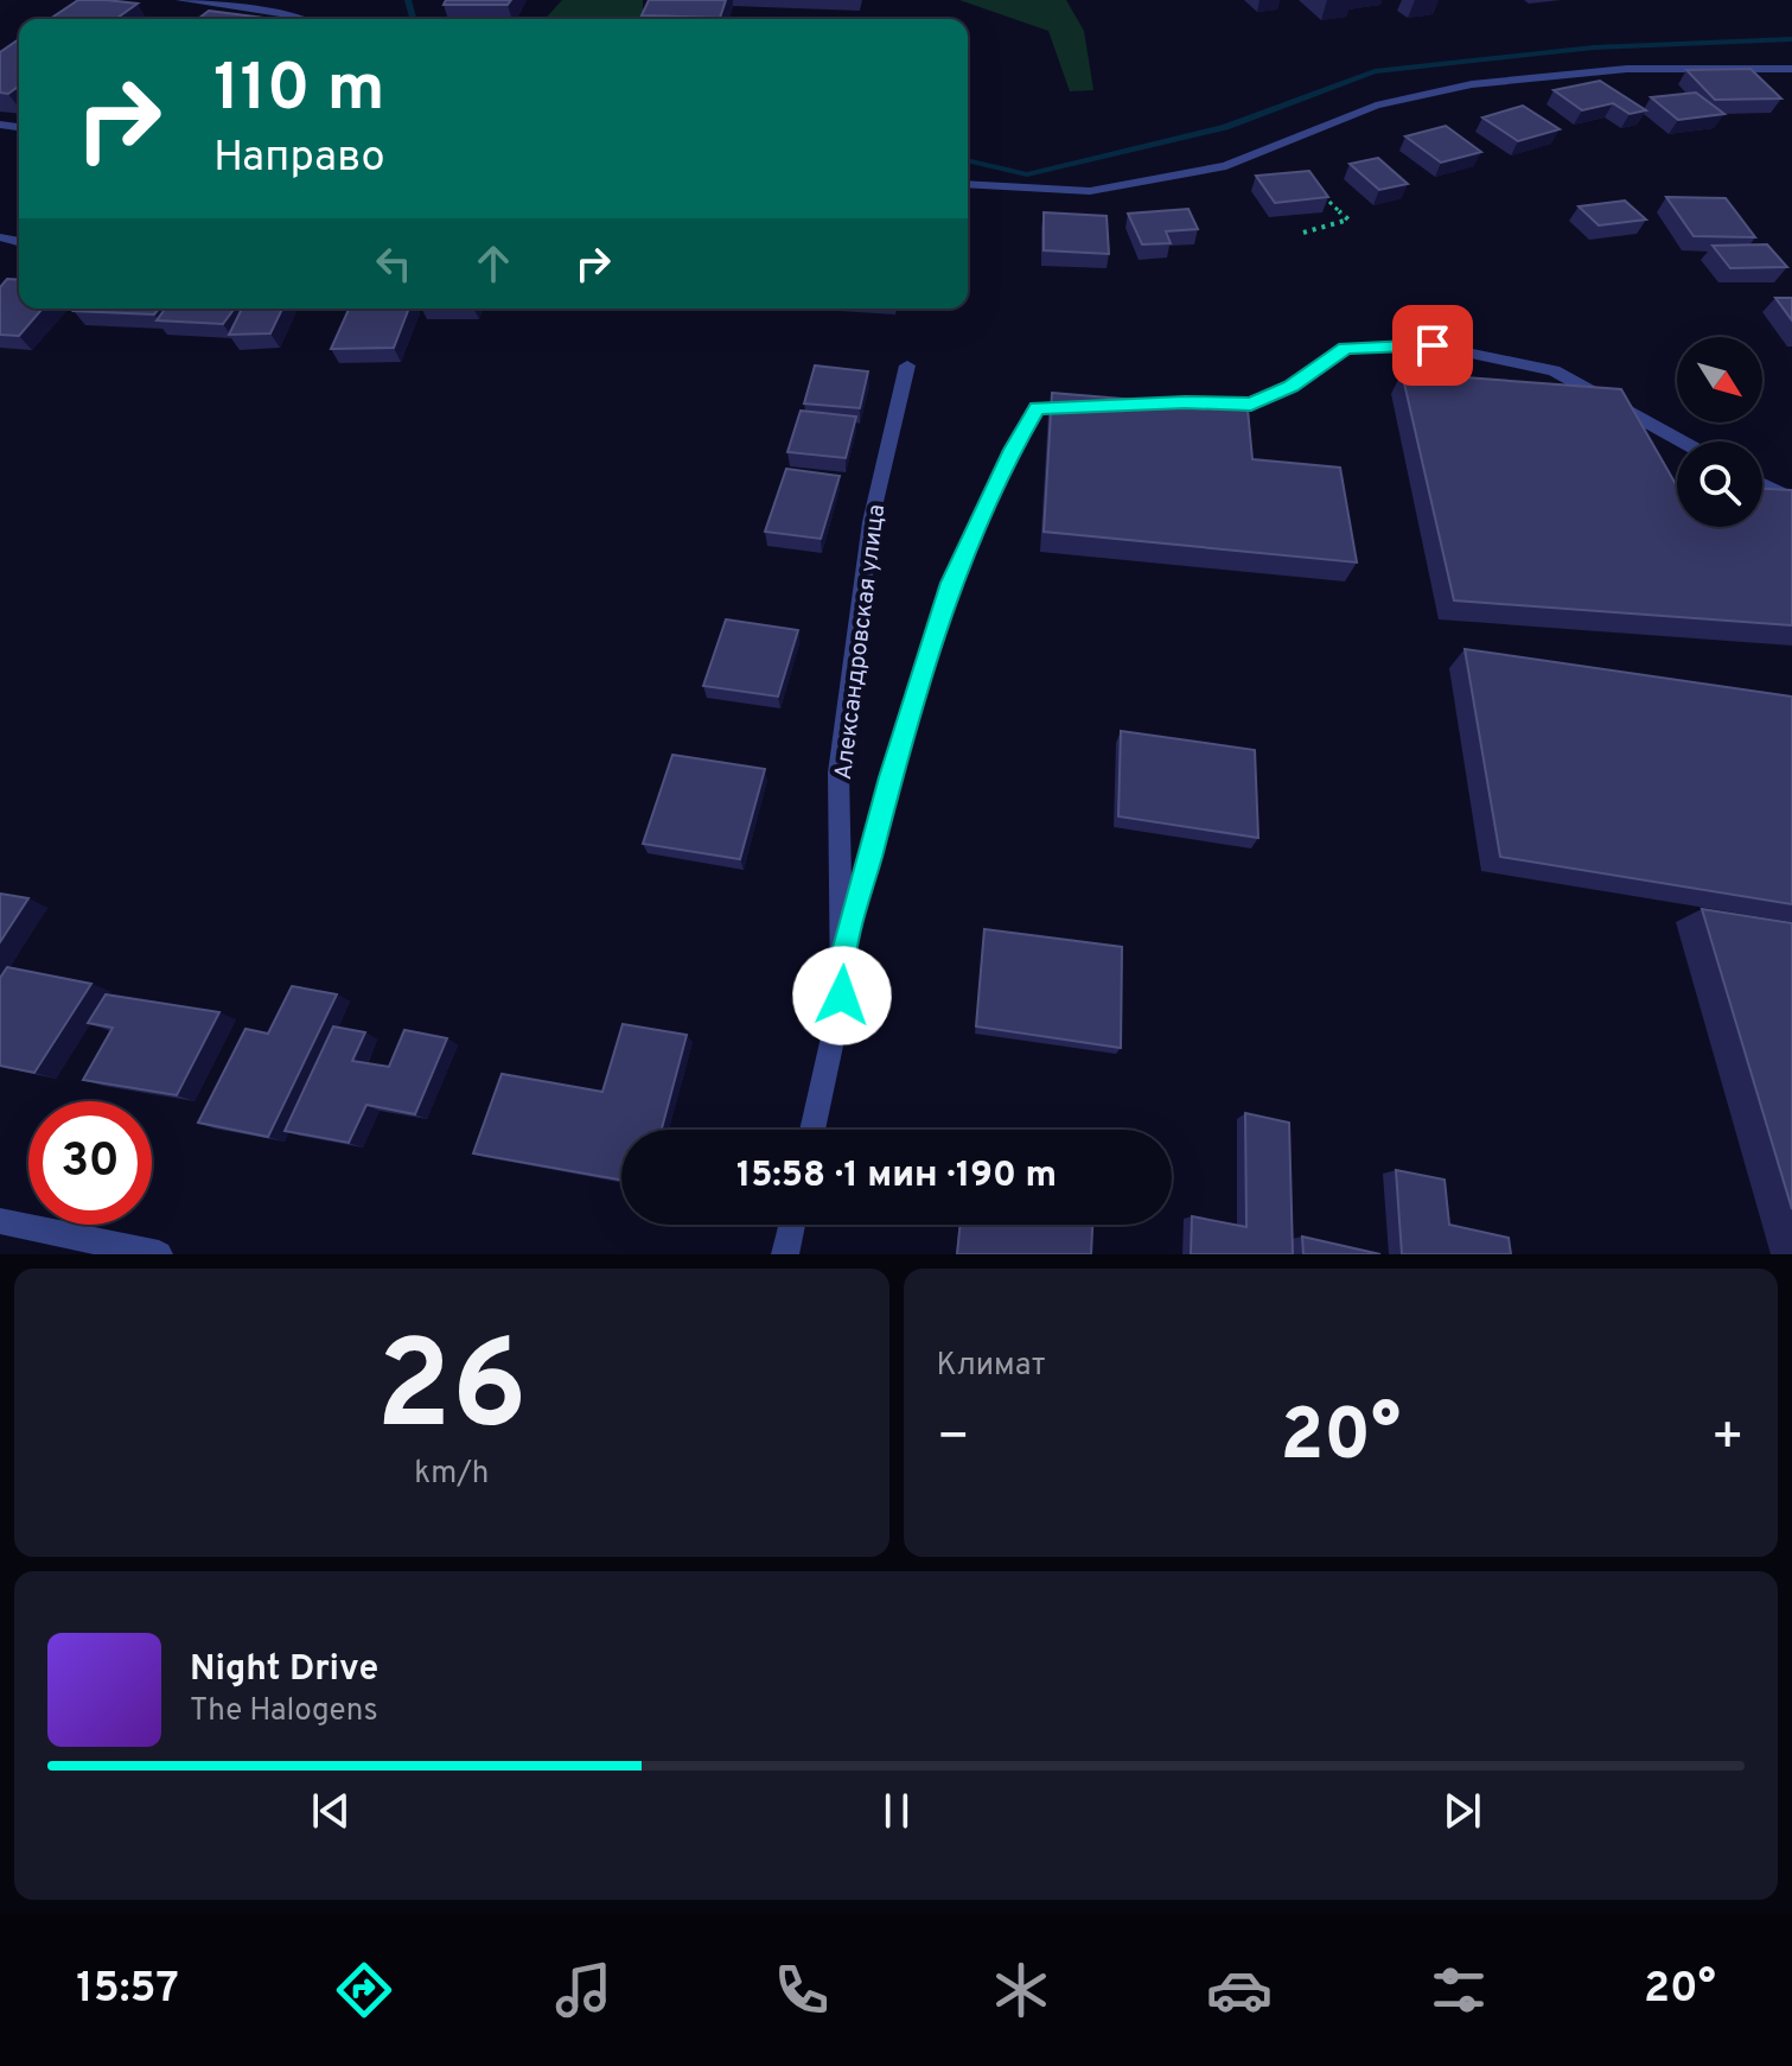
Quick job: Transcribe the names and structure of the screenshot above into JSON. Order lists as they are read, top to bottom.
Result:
{
  "streets": {
    "street": ["Александровская улица"]
  },
  "north": "bottom right",
  "page": {
    "turn": ["110 m", "Направо"],
    "limit": "30",
    "trip": "15:58 · 1 мин · 190 m",
    "tile": [
      ["26", "km/h"],
      "Климат"
    ],
    "heat": ["−", "20°", "+"],
    "song": ["Night Drive", "The Halogens"],
    "tabs": ["15:57", "20°"]
  }
}
